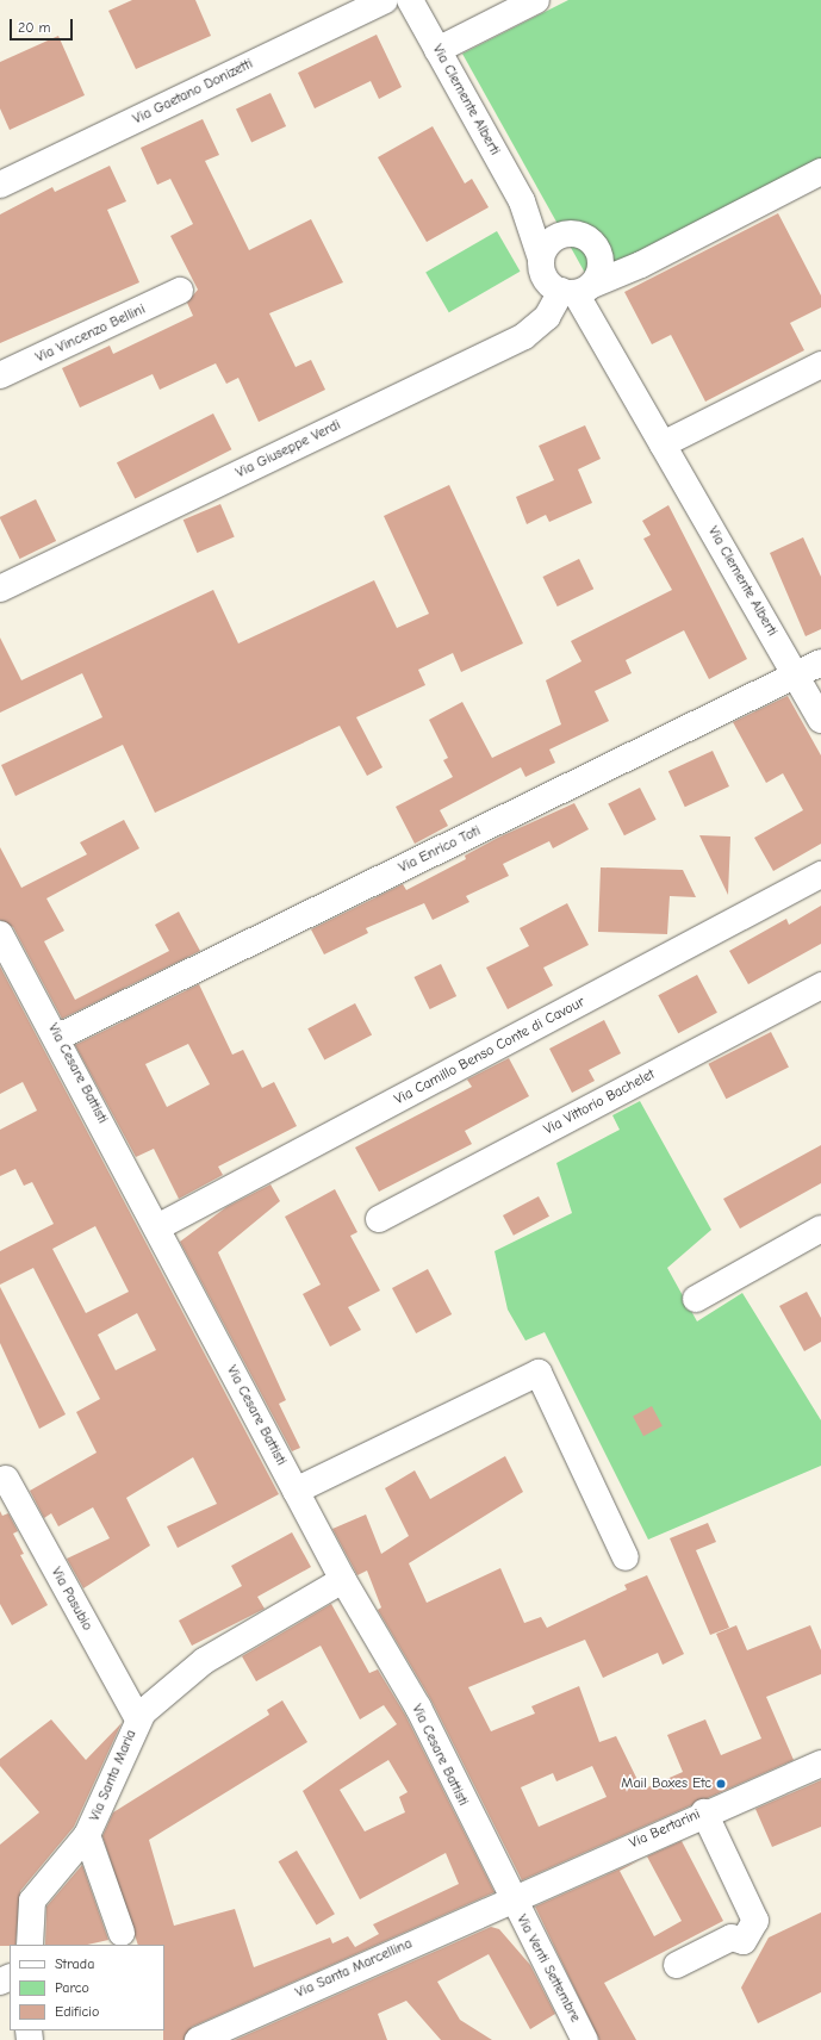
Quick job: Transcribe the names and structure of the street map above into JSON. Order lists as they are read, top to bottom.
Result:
{
  "streets": {
    "street": [
      "Via Gaetano Donizetti",
      "Via Clemente Alberti",
      "Via Vincenzo Bellini",
      "Via Giuseppe Verdi",
      "Via Enrico Toti",
      "Via Camillo Benso Conte di Cavour",
      "Via Cesare Battisti",
      "Via Vittorio Bachelet",
      "Via Pasubio",
      "Via Santa Maria",
      "Via Bertarini",
      "Via Santa Marcellina",
      "Via Venti Settembre"
    ]
  },
  "crossings": [
    ["Via Clemente Alberti", "Via Giuseppe Verdi"],
    ["Via Clemente Alberti", "Via Enrico Toti"],
    ["Via Enrico Toti", "Via Cesare Battisti"],
    ["Via Camillo Benso Conte di Cavour", "Via Cesare Battisti"],
    ["Via Cesare Battisti", "Via Santa Maria"],
    ["Via Cesare Battisti", "Via Bertarini"],
    ["Via Cesare Battisti", "Via Santa Marcellina"],
    ["Via Cesare Battisti", "Via Venti Settembre"],
    ["Via Pasubio", "Via Santa Maria"],
    ["Via Bertarini", "Via Santa Marcellina"],
    ["Via Bertarini", "Via Venti Settembre"],
    ["Via Santa Marcellina", "Via Venti Settembre"]
  ],
  "places": ["Mail Boxes Etc"],
  "legend": ["Strada", "Parco", "Edificio"],
  "scale_bar": "20 m"
}
